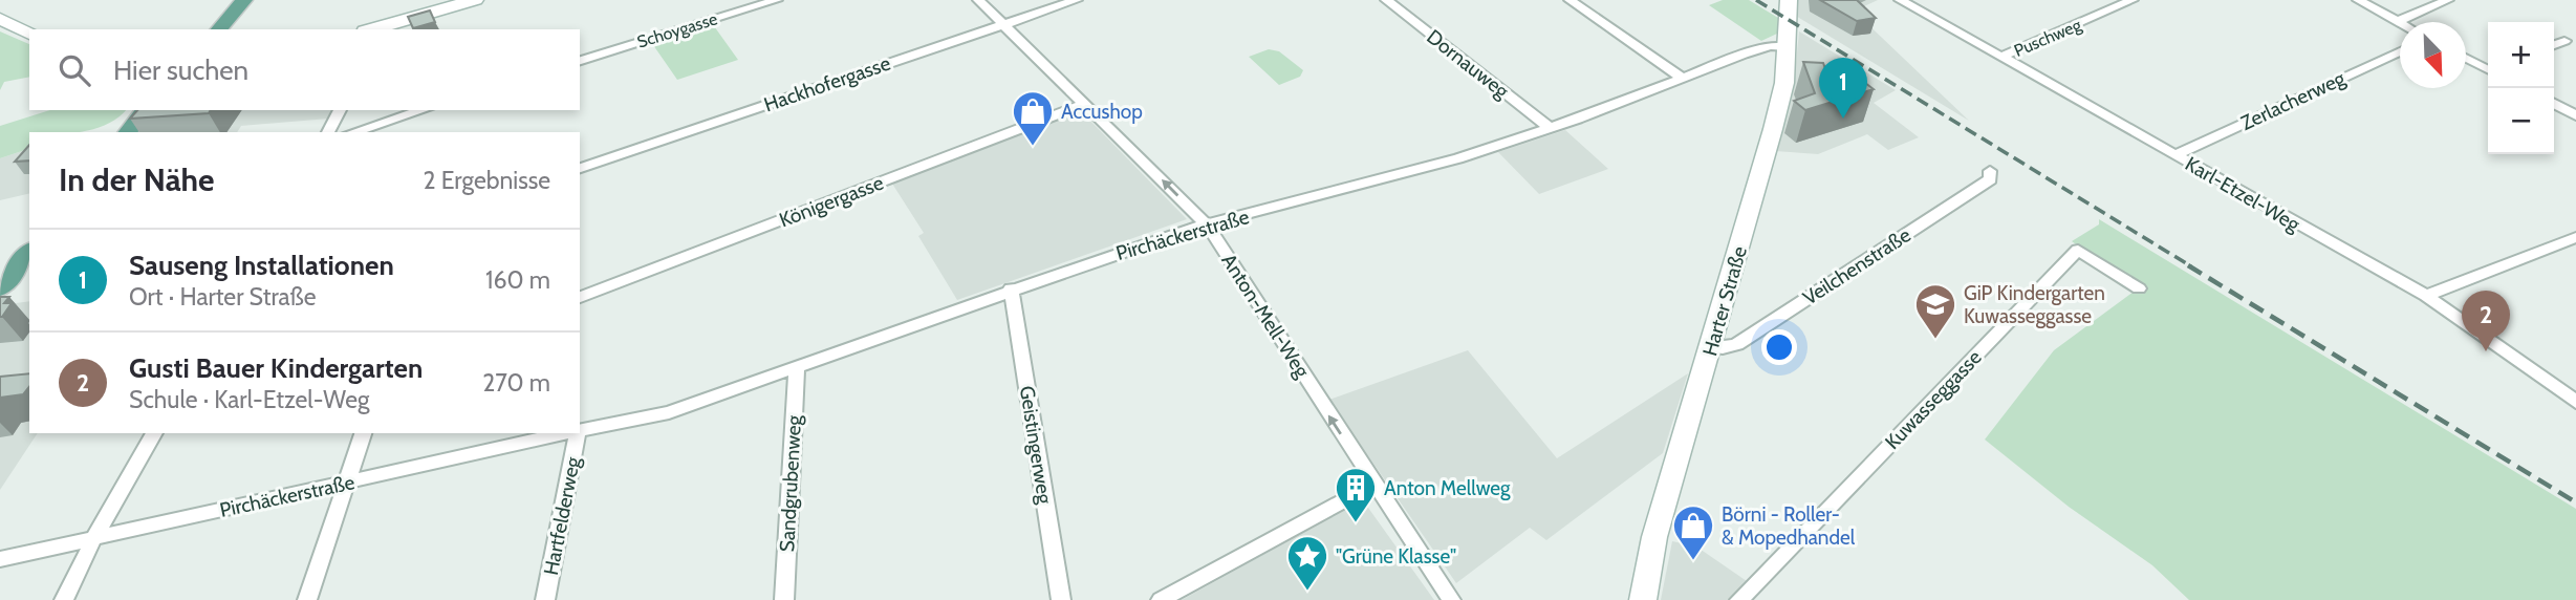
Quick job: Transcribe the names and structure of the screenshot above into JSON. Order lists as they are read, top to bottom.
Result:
{
  "streets": {
    "main road": ["Harter Straße"],
    "street": [
      "Schoygasse",
      "Puschweg",
      "Dornauweg",
      "Hackhofergasse",
      "Zerlacherweg",
      "Karl-Etzel-Weg",
      "Königergasse",
      "Pirchäckerstraße",
      "Veilchenstraße",
      "Anton-Mell-Weg",
      "Kuwasseggasse",
      "Geistingerweg",
      "Sandgrubenweg",
      "Hartfelderweg"
    ]
  },
  "crossings": [
    ["Puschweg", "Karl-Etzel-Weg"],
    ["Dornauweg", "Pirchäckerstraße"],
    ["Hackhofergasse", "Anton-Mell-Weg"],
    ["Zerlacherweg", "Karl-Etzel-Weg"],
    ["Königergasse", "Anton-Mell-Weg"],
    ["Pirchäckerstraße", "Harter Straße"],
    ["Pirchäckerstraße", "Anton-Mell-Weg"],
    ["Pirchäckerstraße", "Geistingerweg"],
    ["Pirchäckerstraße", "Sandgrubenweg"],
    ["Veilchenstraße", "Harter Straße"]
  ],
  "one_way": ["Anton-Mell-Weg"],
  "places": {
    "shop": ["Accushop", "Börni - Roller- & Mopedhandel"],
    "school or university": ["GiP Kindergarten Kuwasseggasse"],
    "building": ["Anton Mellweg"],
    "place": ["\"Grüne Klasse\""]
  },
  "north": "bottom right",
  "page": {
    "map_buttons": ["+", "−"],
    "search": "Hier suchen",
    "pins": ["1", "2"],
    "heading": ["In der Nähe", "2 Ergebnisse"],
    "list": [
      {
        "mark": "1",
        "name": "Sauseng Installationen",
        "note": "Ort · Harter Straße",
        "value": "160 m"
      },
      {
        "mark": "2",
        "name": "Gusti Bauer Kindergarten",
        "note": "Schule · Karl-Etzel-Weg",
        "value": "270 m"
      }
    ]
  }
}
